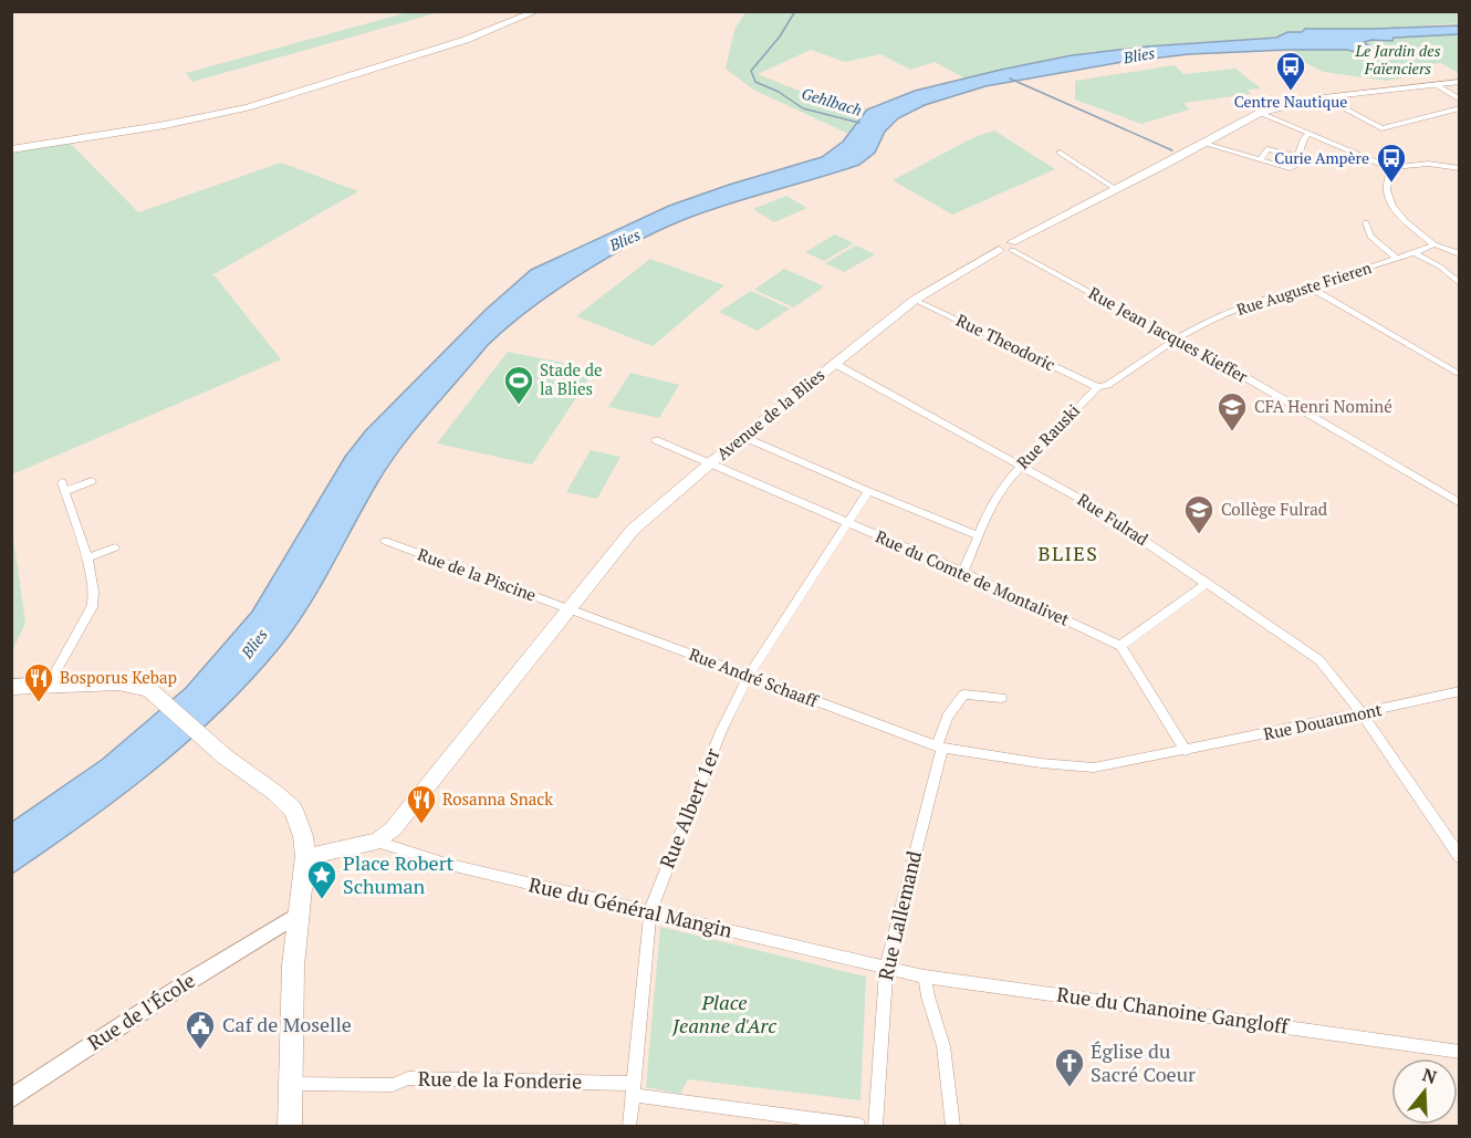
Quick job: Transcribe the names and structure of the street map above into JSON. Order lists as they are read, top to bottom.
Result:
{
  "streets": {
    "main road": ["Avenue de la Blies"],
    "street": [
      "Rue Auguste Frieren",
      "Rue Jean Jacques Kieffer",
      "Rue Theodoric",
      "Rue Rauski",
      "Rue Fulrad",
      "Rue de la Piscine",
      "Rue du Comte de Montalivet",
      "Rue André Schaaff",
      "Rue Douaumont",
      "Rue Albert 1er",
      "Rue du Général Mangin",
      "Rue Lallemand",
      "Rue du Chanoine Gangloff",
      "Rue de l'École",
      "Rue de la Fonderie"
    ]
  },
  "crossings": [
    ["Rue Auguste Frieren", "Rue Jean Jacques Kieffer"],
    ["Rue Auguste Frieren", "Rue Rauski"],
    ["Rue Jean Jacques Kieffer", "Avenue de la Blies"],
    ["Rue Jean Jacques Kieffer", "Rue Rauski"],
    ["Rue Theodoric", "Avenue de la Blies"],
    ["Rue Theodoric", "Rue Rauski"],
    ["Avenue de la Blies", "Rue Fulrad"],
    ["Avenue de la Blies", "Rue de la Piscine"],
    ["Avenue de la Blies", "Rue du Comte de Montalivet"],
    ["Avenue de la Blies", "Rue André Schaaff"],
    ["Rue Rauski", "Rue Fulrad"],
    ["Rue Rauski", "Rue du Comte de Montalivet"],
    ["Rue Fulrad", "Rue Douaumont"],
    ["Rue de la Piscine", "Rue André Schaaff"],
    ["Rue du Comte de Montalivet", "Rue Albert 1er"],
    ["Rue André Schaaff", "Rue Douaumont"],
    ["Rue André Schaaff", "Rue Albert 1er"],
    ["Rue André Schaaff", "Rue Lallemand"],
    ["Rue Albert 1er", "Rue du Général Mangin"],
    ["Rue Albert 1er", "Rue de la Fonderie"],
    ["Rue du Général Mangin", "Rue Lallemand"],
    ["Rue du Général Mangin", "Rue du Chanoine Gangloff"],
    ["Rue Lallemand", "Rue du Chanoine Gangloff"]
  ],
  "districts": ["BLIES"],
  "water": ["Blies", "Gehlbach"],
  "parks": ["Le Jardin des Faïenciers", "Place Jeanne d'Arc"],
  "places": {
    "bus stop": ["Centre Nautique", "Curie Ampère"],
    "sports": ["Stade de la Blies"],
    "school or university": ["CFA Henri Nominé", "Collège Fulrad"],
    "restaurant": ["Bosporus Kebap", "Rosanna Snack"],
    "place": ["Place Robert Schuman"],
    "public building": ["Caf de Moselle"],
    "church": ["Église du Sacré Coeur"]
  },
  "north": "top"
}
